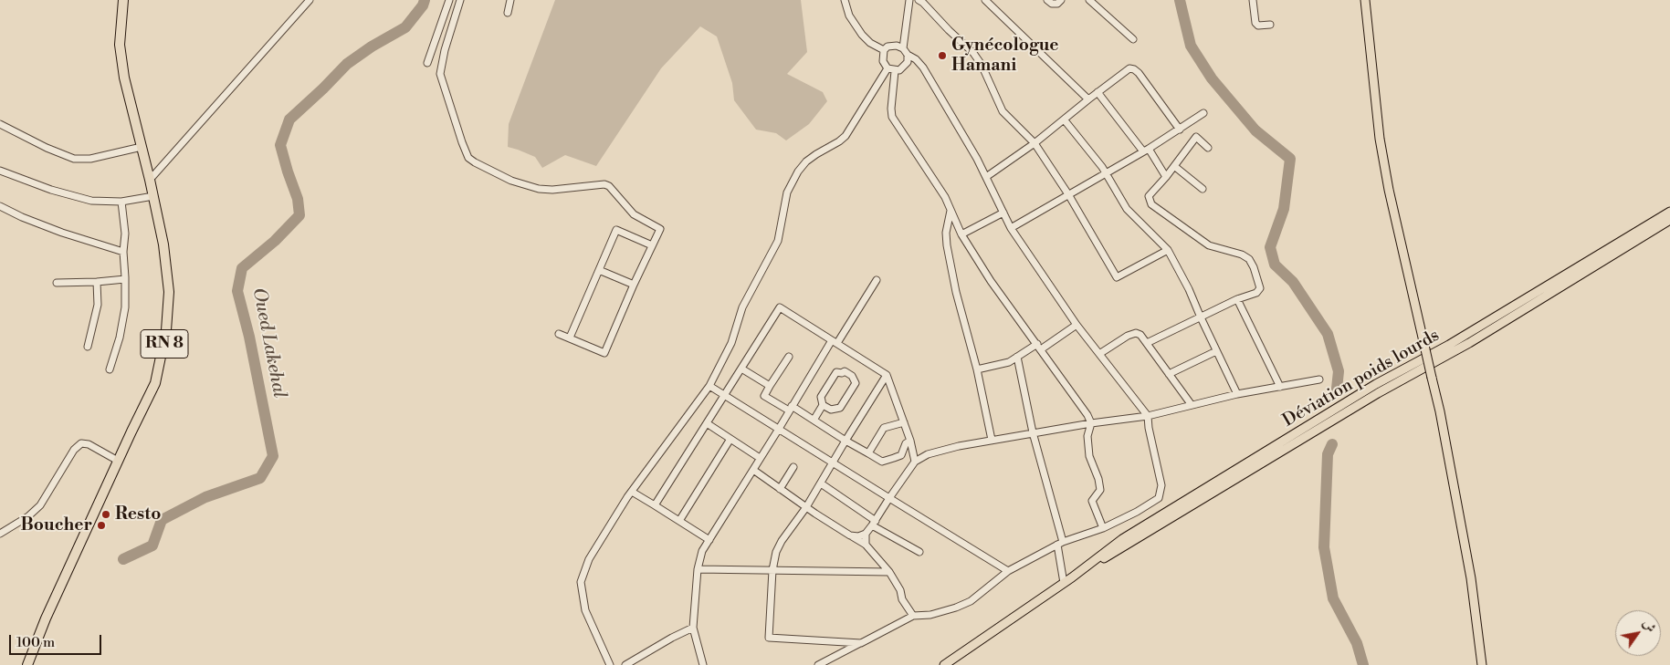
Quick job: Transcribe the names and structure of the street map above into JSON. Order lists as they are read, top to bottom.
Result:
{
  "streets": {
    "highway": ["RN 8"],
    "main road": ["Déviation poids lourds"]
  },
  "water": ["Oued Lakehal"],
  "places": ["Gynécologue Hamani", "Resto", "Boucher"],
  "scale_bar": "100 m",
  "north": "top right"
}
